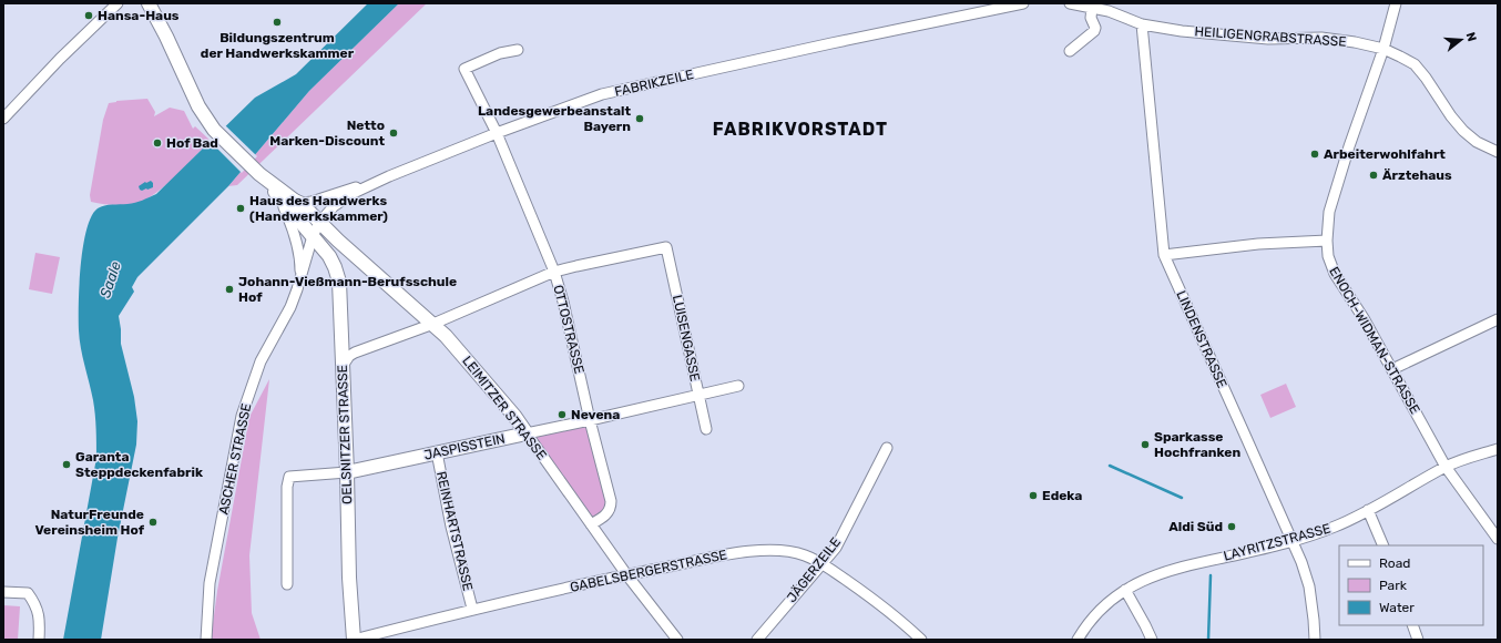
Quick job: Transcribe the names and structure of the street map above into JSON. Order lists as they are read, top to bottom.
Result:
{
  "streets": {
    "main road": ["LEIMITZER STRASSE", "OELSNITZER STRASSE", "JASPISSTEIN"],
    "street": [
      "HEILIGENGRABSTRASSE",
      "FABRIKZEILE",
      "OTTOSTRASSE",
      "LUISENGASSE",
      "LINDENSTRASSE",
      "ENOCH-WIDMAN-STRASSE",
      "ASCHER STRASSE",
      "REINHARTSTRASSE",
      "LAYRITZSTRASSE",
      "JÄGERZEILE",
      "GABELSBERGERSTRASSE"
    ]
  },
  "crossings": [
    ["HEILIGENGRABSTRASSE", "LINDENSTRASSE"],
    ["HEILIGENGRABSTRASSE", "ENOCH-WIDMAN-STRASSE"],
    ["FABRIKZEILE", "OTTOSTRASSE"],
    ["FABRIKZEILE", "LEIMITZER STRASSE"],
    ["FABRIKZEILE", "OELSNITZER STRASSE"],
    ["FABRIKZEILE", "ASCHER STRASSE"],
    ["OTTOSTRASSE", "LUISENGASSE"],
    ["OTTOSTRASSE", "LEIMITZER STRASSE"],
    ["OTTOSTRASSE", "JASPISSTEIN"],
    ["LUISENGASSE", "JASPISSTEIN"],
    ["LINDENSTRASSE", "LAYRITZSTRASSE"],
    ["ENOCH-WIDMAN-STRASSE", "LAYRITZSTRASSE"],
    ["LEIMITZER STRASSE", "OELSNITZER STRASSE"],
    ["LEIMITZER STRASSE", "JASPISSTEIN"],
    ["LEIMITZER STRASSE", "GABELSBERGERSTRASSE"],
    ["OELSNITZER STRASSE", "JASPISSTEIN"],
    ["OELSNITZER STRASSE", "ASCHER STRASSE"],
    ["OELSNITZER STRASSE", "GABELSBERGERSTRASSE"],
    ["JASPISSTEIN", "REINHARTSTRASSE"],
    ["REINHARTSTRASSE", "GABELSBERGERSTRASSE"],
    ["JÄGERZEILE", "GABELSBERGERSTRASSE"]
  ],
  "districts": ["FABRIKVORSTADT"],
  "water": ["Saale"],
  "places": [
    "Hansa-Haus",
    "Bildungszentrum der Handwerkskammer",
    "Landesgewerbeanstalt Bayern",
    "Netto Marken-Discount",
    "Hof Bad",
    "Arbeiterwohlfahrt",
    "Ärztehaus",
    "Haus des Handwerks (Handwerkskammer)",
    "Johann-Vießmann-Berufsschule Hof",
    "Nevena",
    "Sparkasse Hochfranken",
    "Garanta Steppdeckenfabrik",
    "Edeka",
    "NaturFreunde Vereinsheim Hof",
    "Aldi Süd"
  ],
  "legend": ["Road", "Park", "Water"],
  "north": "right"
}
